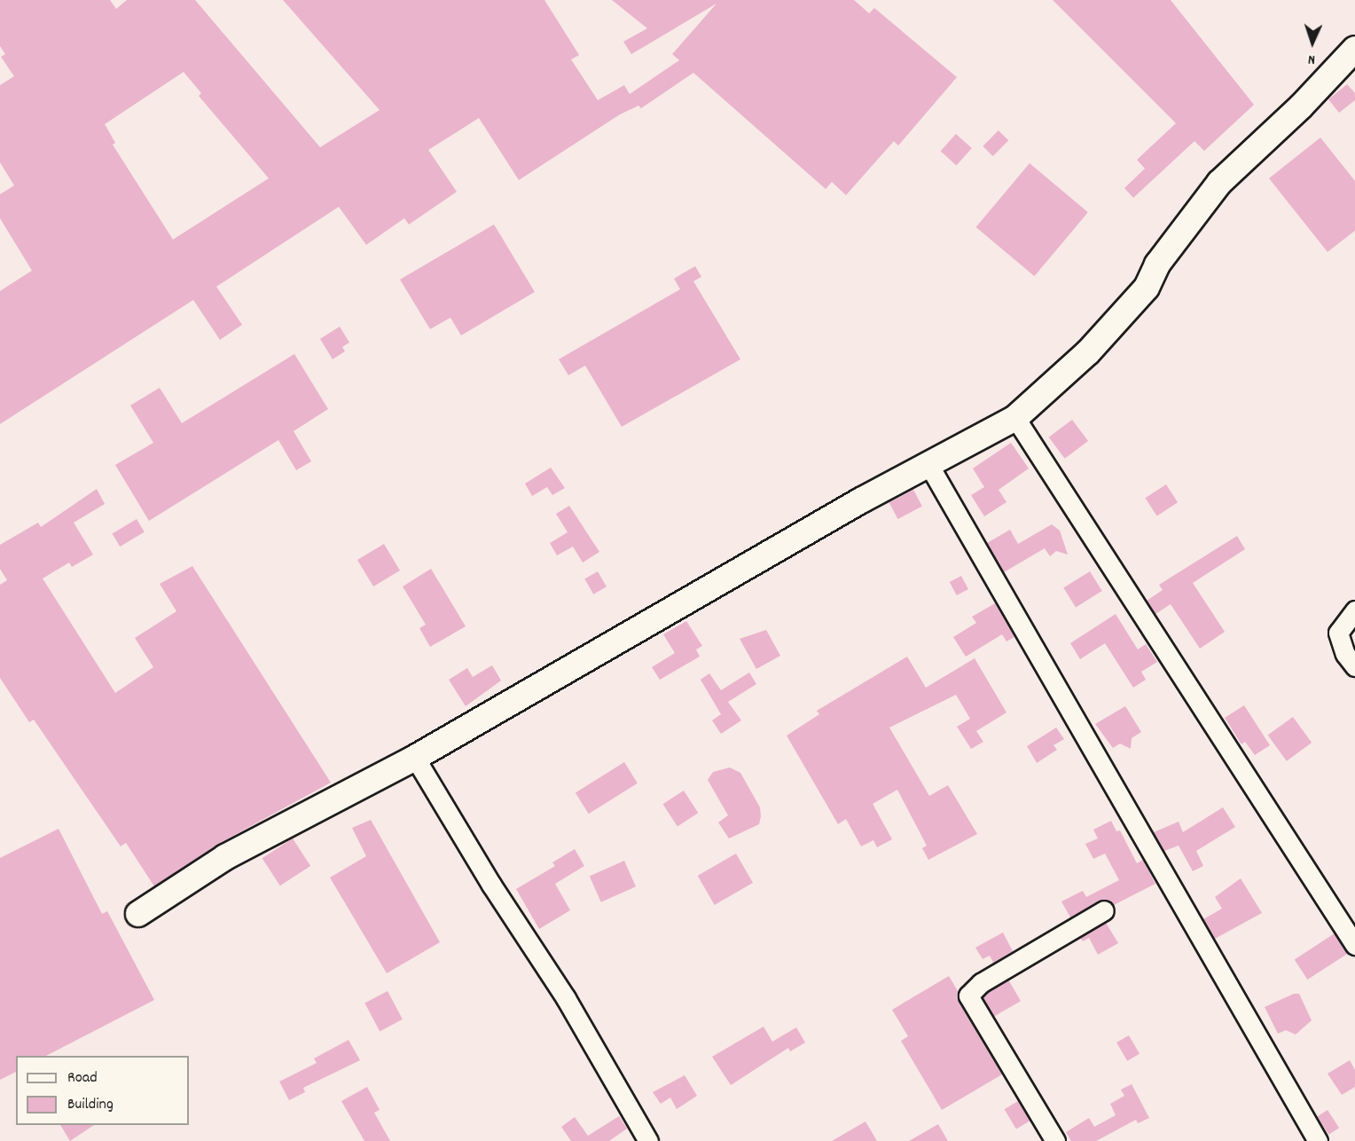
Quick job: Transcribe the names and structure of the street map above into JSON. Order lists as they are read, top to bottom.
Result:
{
  "legend": ["Road", "Building"],
  "north": "bottom"
}
